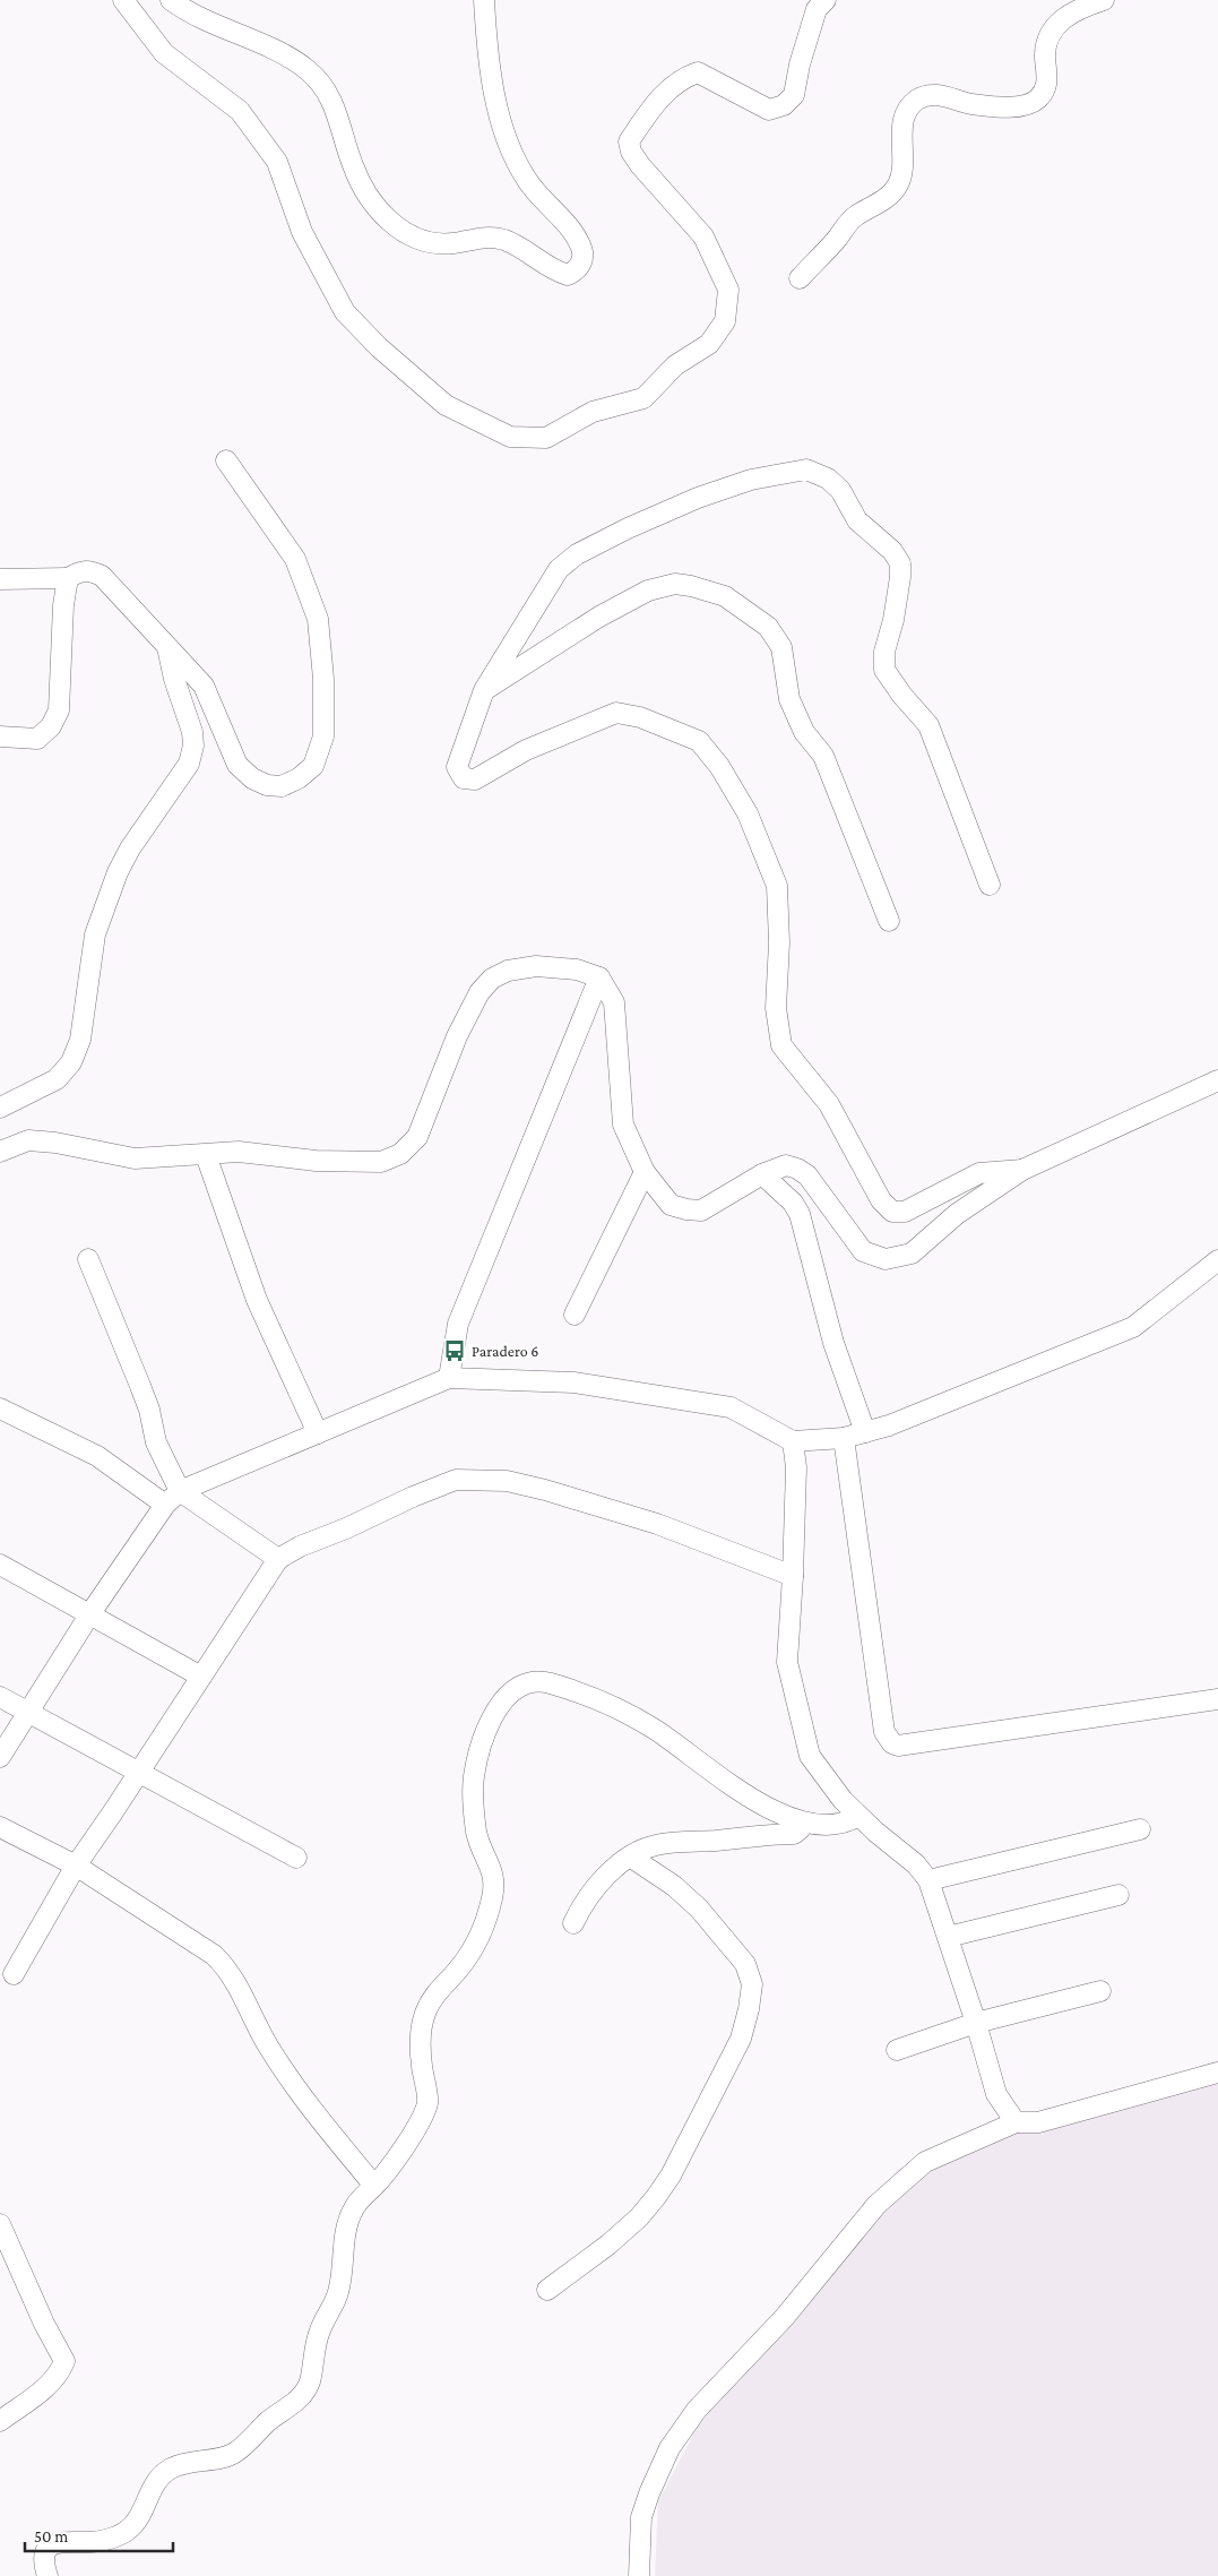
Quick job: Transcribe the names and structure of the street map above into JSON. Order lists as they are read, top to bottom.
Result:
{
  "places": {
    "bus stop": ["Paradero 6"]
  },
  "scale_bar": "50 m"
}
